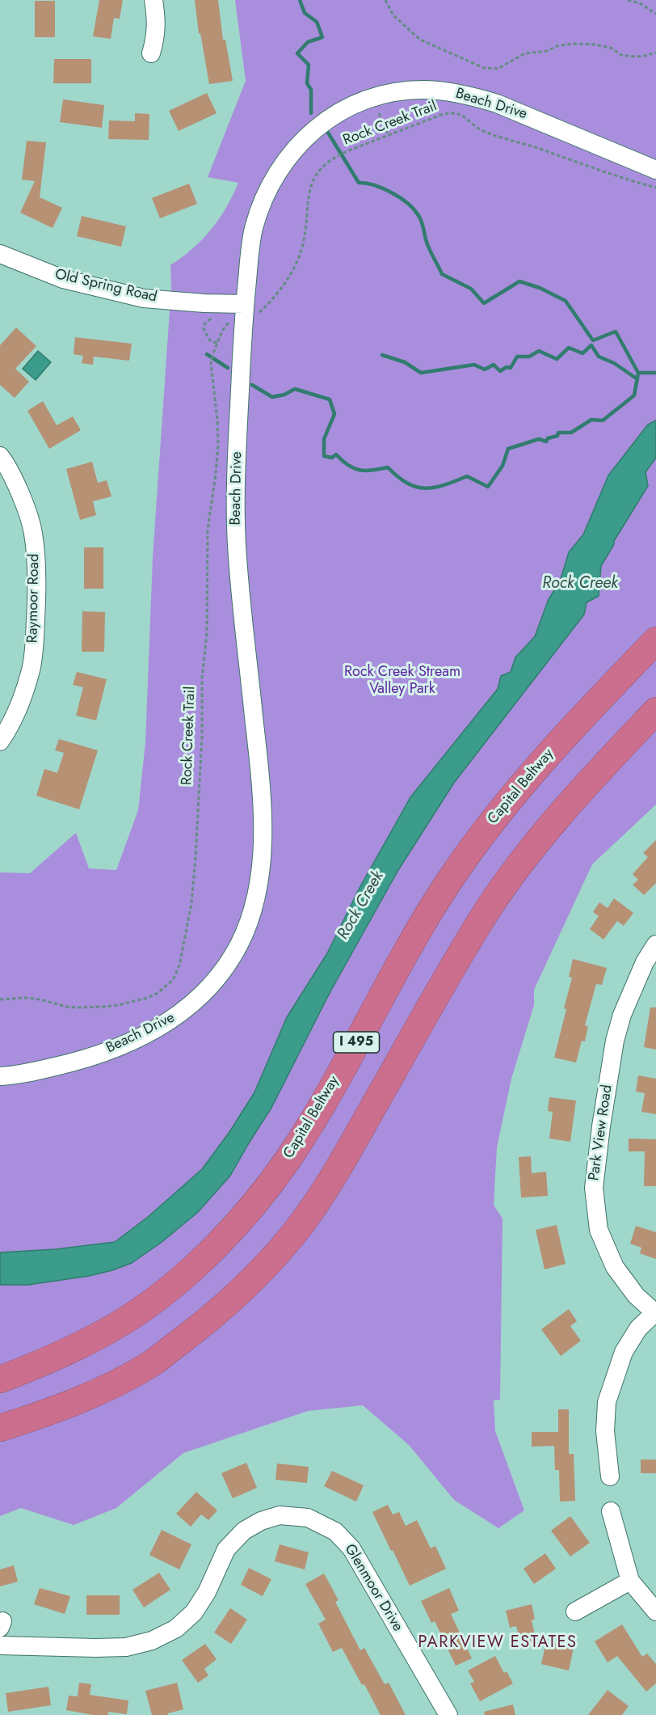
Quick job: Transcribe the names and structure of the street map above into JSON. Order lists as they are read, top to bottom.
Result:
{
  "streets": {
    "highway": ["Capital Beltway", "I 495"],
    "street": [
      "Beach Drive",
      "Old Spring Road",
      "Raymoor Road",
      "Park View Road",
      "Glenmoor Drive"
    ],
    "path": ["Rock Creek Trail"]
  },
  "crossings": [
    ["Beach Drive", "Rock Creek Trail"],
    ["Beach Drive", "Old Spring Road"],
    ["Rock Creek Trail", "Old Spring Road"]
  ],
  "districts": ["PARKVIEW ESTATES"],
  "water": ["Rock Creek"],
  "parks": ["Rock Creek Stream Valley Park"]
}
